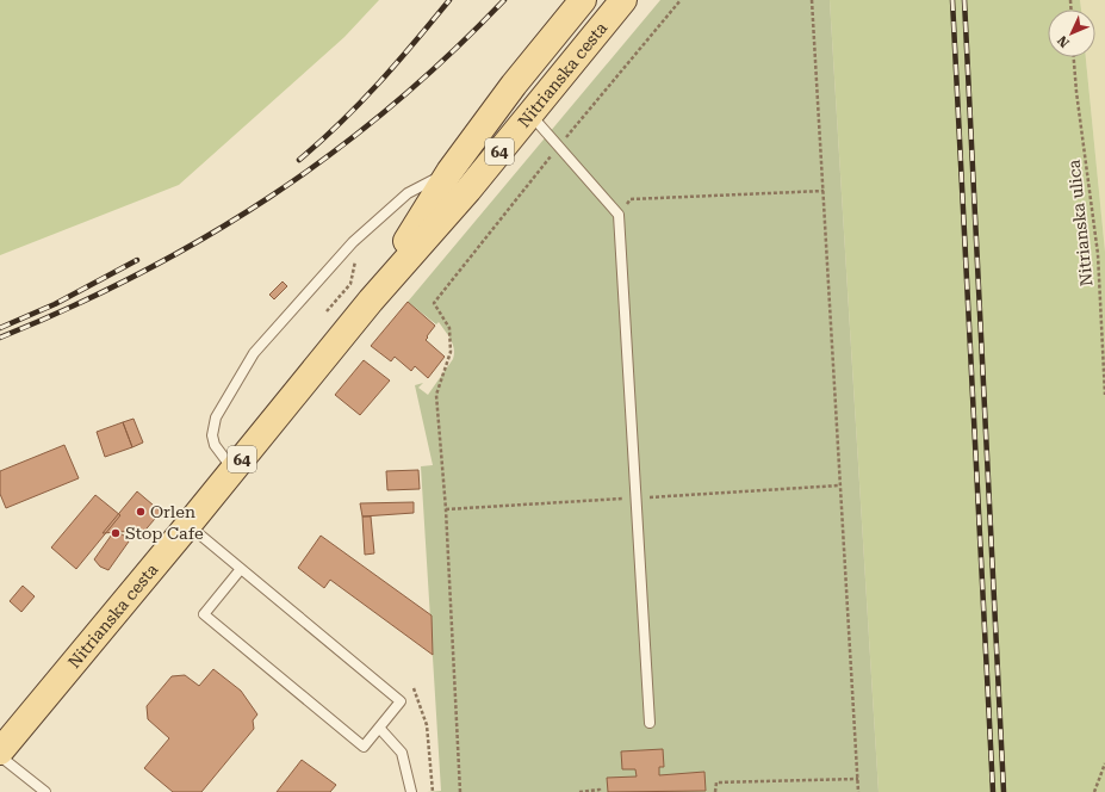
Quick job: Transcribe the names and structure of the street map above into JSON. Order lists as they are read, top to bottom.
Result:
{
  "streets": {
    "main road": ["Nitrianska cesta", "64"],
    "path": ["Nitrianska ulica"]
  },
  "places": ["Orlen", "Stop Cafe"],
  "north": "bottom left"
}
